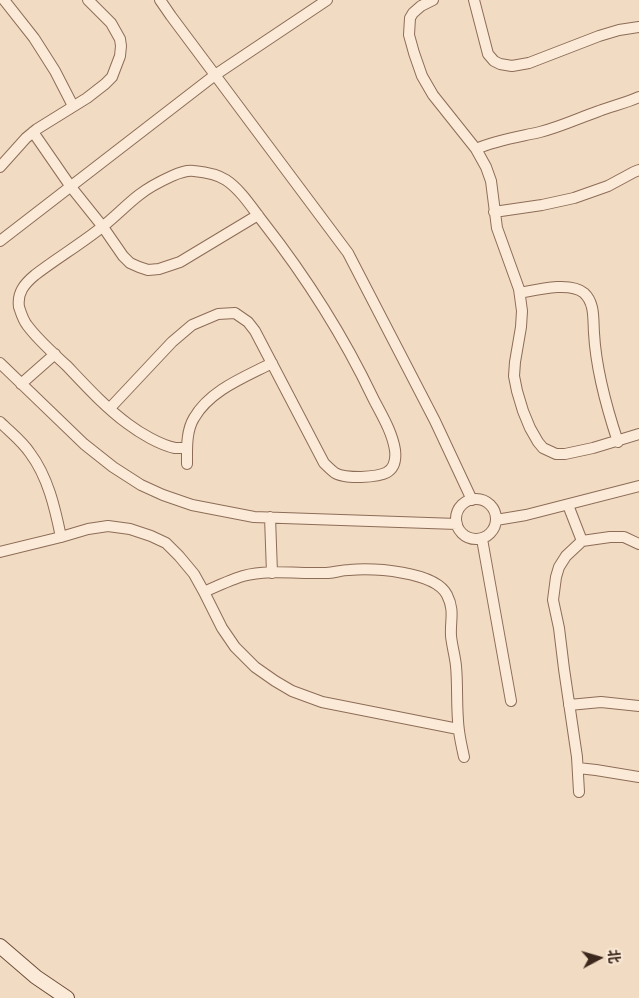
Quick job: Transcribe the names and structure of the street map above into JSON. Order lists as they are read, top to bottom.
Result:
{
  "north": "right"
}
